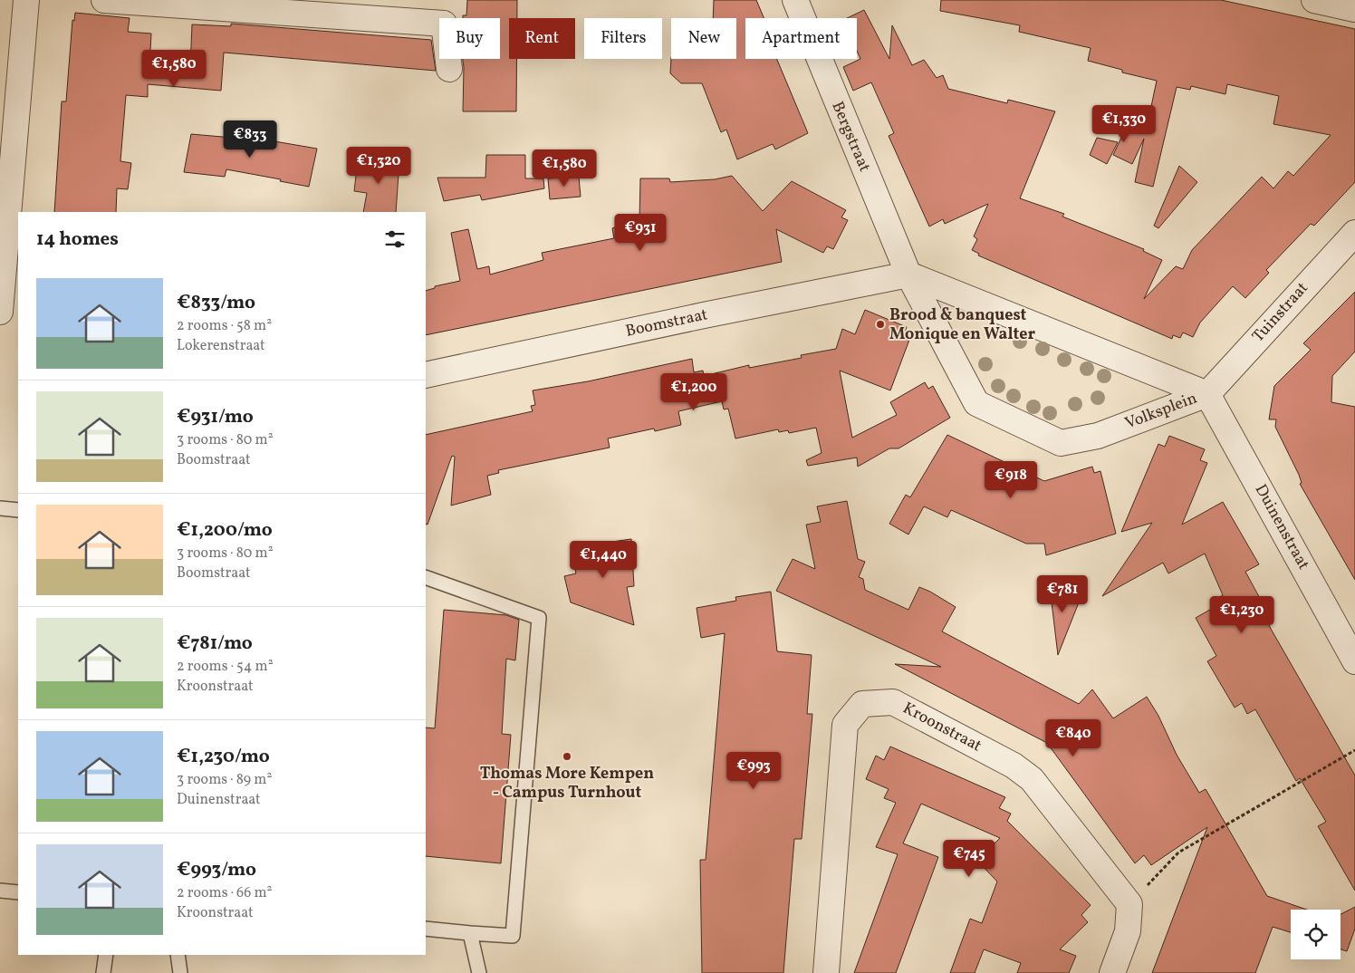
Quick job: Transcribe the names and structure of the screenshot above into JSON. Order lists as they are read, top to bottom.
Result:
{
  "streets": {
    "street": [
      "Bergstraat",
      "Tuinstraat",
      "Boomstraat",
      "Volksplein",
      "Duinenstraat",
      "Kroonstraat"
    ]
  },
  "crossings": [
    ["Bergstraat", "Boomstraat"],
    ["Bergstraat", "Volksplein"],
    ["Tuinstraat", "Volksplein"],
    ["Tuinstraat", "Duinenstraat"],
    ["Boomstraat", "Volksplein"],
    ["Volksplein", "Duinenstraat"]
  ],
  "places": ["Brood & banquest Monique en Walter", "Thomas More Kempen - Campus Turnhout"],
  "page": {
    "chip": [
      "Buy",
      "Rent",
      "Filters",
      "New",
      "Apartment"
    ],
    "price": [
      "€1,580",
      "€1,330",
      "€833",
      "€1,320",
      "€1,580",
      "€931",
      "€1,200",
      "€918",
      "€1,440",
      "€781",
      "€1,230",
      "€840",
      "€993",
      "€745"
    ],
    "heading": "14 homes",
    "list": [
      {
        "name": "€833/mo",
        "note": "2 rooms · 58 m² · Lokerenstraat"
      },
      {
        "name": "€931/mo",
        "note": "3 rooms · 80 m² · Boomstraat"
      },
      {
        "name": "€1,200/mo",
        "note": "3 rooms · 80 m² · Boomstraat"
      },
      {
        "name": "€781/mo",
        "note": "2 rooms · 54 m² · Kroonstraat"
      },
      {
        "name": "€1,230/mo",
        "note": "3 rooms · 89 m² · Duinenstraat"
      },
      {
        "name": "€993/mo",
        "note": "2 rooms · 66 m² · Kroonstraat"
      }
    ]
  }
}
